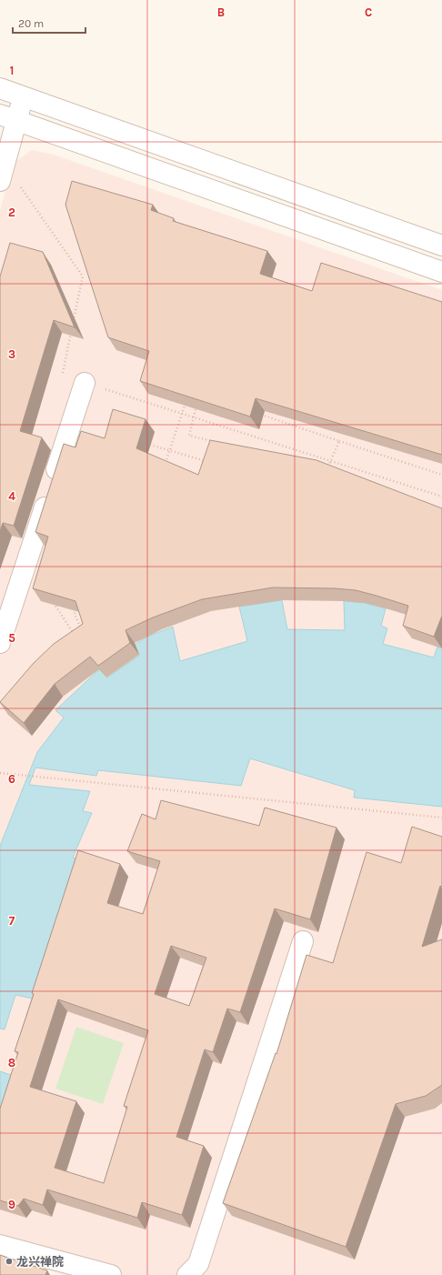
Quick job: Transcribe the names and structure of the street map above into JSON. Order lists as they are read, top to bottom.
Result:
{
  "places": ["龙兴禅院"],
  "scale_bar": "20 m",
  "grid": {
    "columns": ["B", "C"],
    "rows": [
      "1",
      "2",
      "3",
      "4",
      "5",
      "6",
      "7",
      "8",
      "9"
    ]
  }
}
